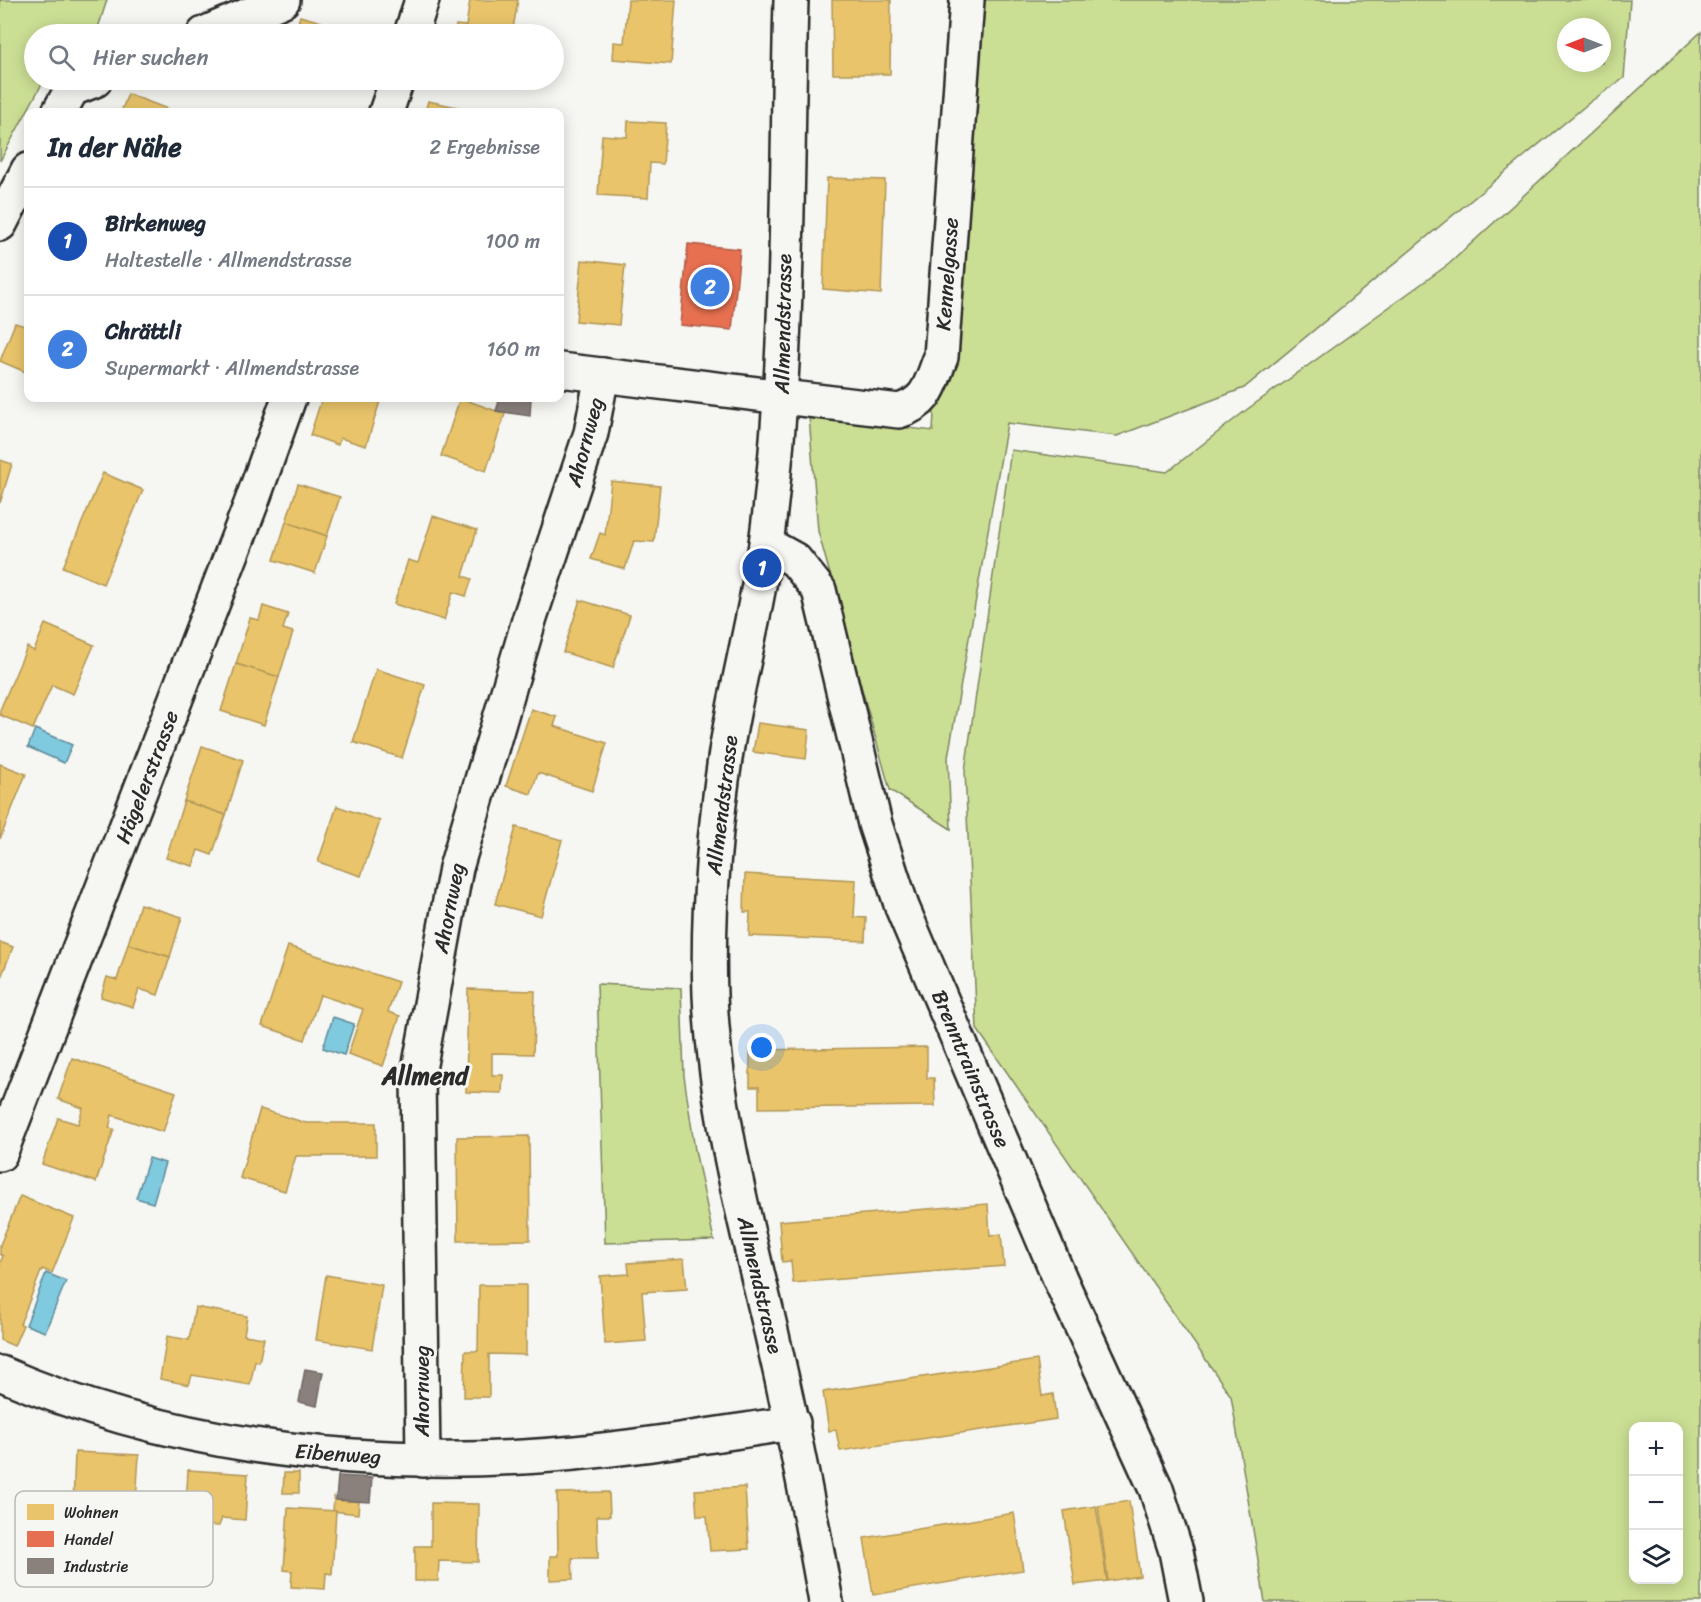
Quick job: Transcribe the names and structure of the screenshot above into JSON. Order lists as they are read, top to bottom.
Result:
{
  "streets": {
    "street": [
      "Kennelgasse",
      "Allmendstrasse",
      "Ahornweg",
      "Hägelerstrasse",
      "Brenntrainstrasse",
      "Eibenweg"
    ]
  },
  "crossings": [
    ["Kennelgasse", "Allmendstrasse"],
    ["Kennelgasse", "Ahornweg"],
    ["Allmendstrasse", "Brenntrainstrasse"],
    ["Allmendstrasse", "Eibenweg"],
    ["Ahornweg", "Eibenweg"]
  ],
  "districts": ["Allmend"],
  "legend": ["Wohnen", "Handel", "Industrie"],
  "north": "left",
  "page": {
    "search": "Hier suchen",
    "heading": ["In der Nähe", "2 Ergebnisse"],
    "list": [
      {
        "mark": "1",
        "name": "Birkenweg",
        "note": "Haltestelle · Allmendstrasse",
        "value": "100 m"
      },
      {
        "mark": "2",
        "name": "Chrättli",
        "note": "Supermarkt · Allmendstrasse",
        "value": "160 m"
      }
    ],
    "pins": ["2", "1"],
    "map_buttons": ["+", "−"]
  }
}
